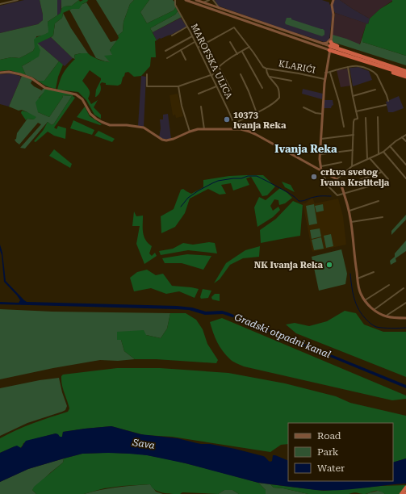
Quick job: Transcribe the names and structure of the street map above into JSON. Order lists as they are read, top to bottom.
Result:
{
  "streets": {
    "street": ["MAROFSKA ULICA", "KLARIĆI"]
  },
  "districts": ["Ivanja Reka"],
  "water": ["Gradski otpadni kanal", "Sava"],
  "places": ["10373 Ivanja Reka", "crkva svetog Ivana Krstitelja", "NK Ivanja Reka"],
  "legend": ["Road", "Park", "Water"]
}
